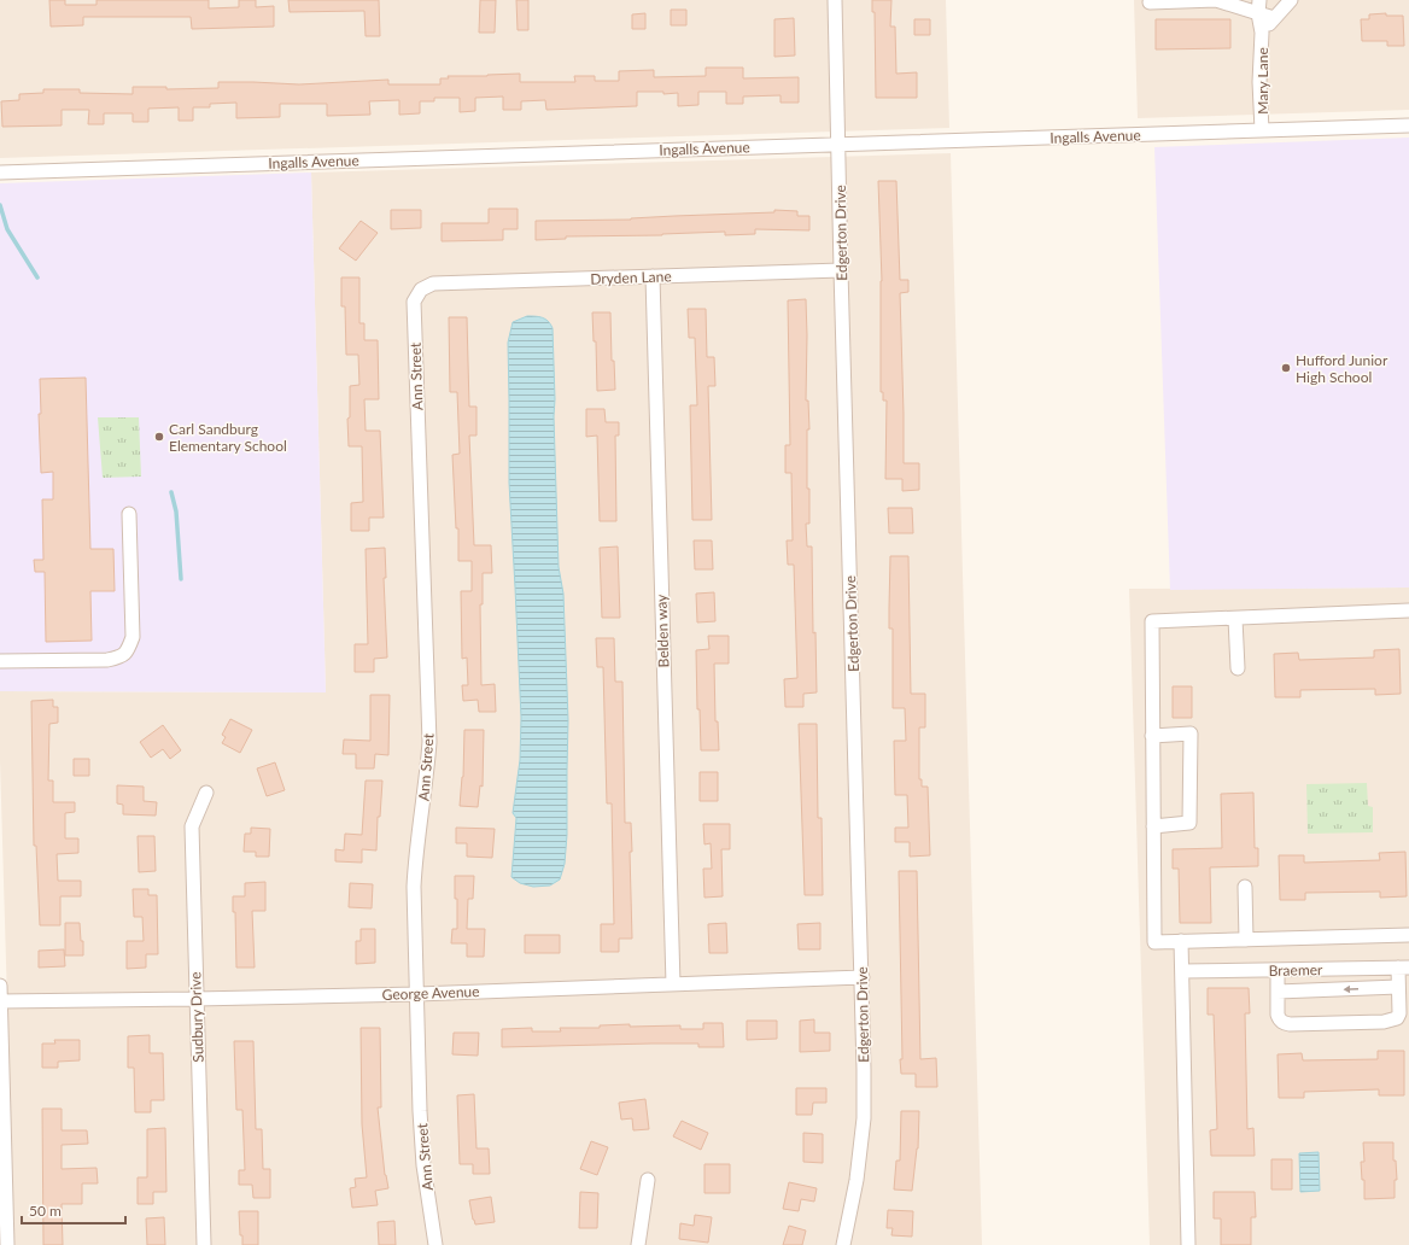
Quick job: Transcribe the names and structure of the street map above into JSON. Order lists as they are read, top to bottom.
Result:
{
  "streets": {
    "street": [
      "Mary Lane",
      "Ingalls Avenue",
      "Edgerton Drive",
      "Dryden Lane",
      "Ann Street",
      "Belden way",
      "Braemer",
      "George Avenue",
      "Sudbury Drive"
    ]
  },
  "crossings": [
    ["Mary Lane", "Ingalls Avenue"],
    ["Ingalls Avenue", "Edgerton Drive"],
    ["Edgerton Drive", "Dryden Lane"],
    ["Edgerton Drive", "George Avenue"],
    ["Dryden Lane", "Ann Street"],
    ["Dryden Lane", "Belden way"],
    ["Ann Street", "George Avenue"],
    ["Belden way", "George Avenue"],
    ["George Avenue", "Sudbury Drive"]
  ],
  "places": ["Hufford Junior High School", "Carl Sandburg Elementary School"],
  "scale_bar": "50 m"
}
